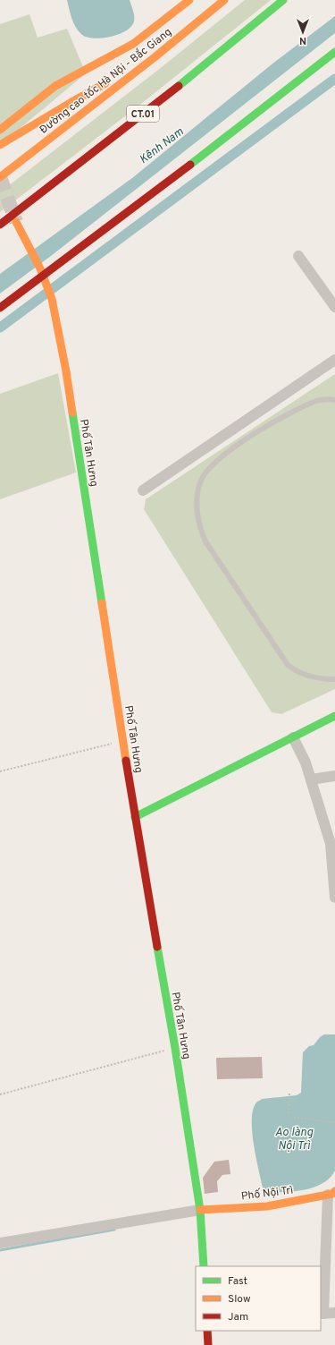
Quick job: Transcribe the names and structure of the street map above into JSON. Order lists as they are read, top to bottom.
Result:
{
  "streets": {
    "main road": [
      "Đường cao tốc Hà Nội - Bắc Giang",
      "CT.01",
      "Phố Tân Hưng",
      "Phố Nội Trì"
    ]
  },
  "crossings": [
    ["Phố Tân Hưng", "Phố Nội Trì"]
  ],
  "water": ["Kênh Nam", "Ao làng Nội Trì"],
  "legend": ["Fast", "Slow", "Jam"],
  "north": "bottom"
}
